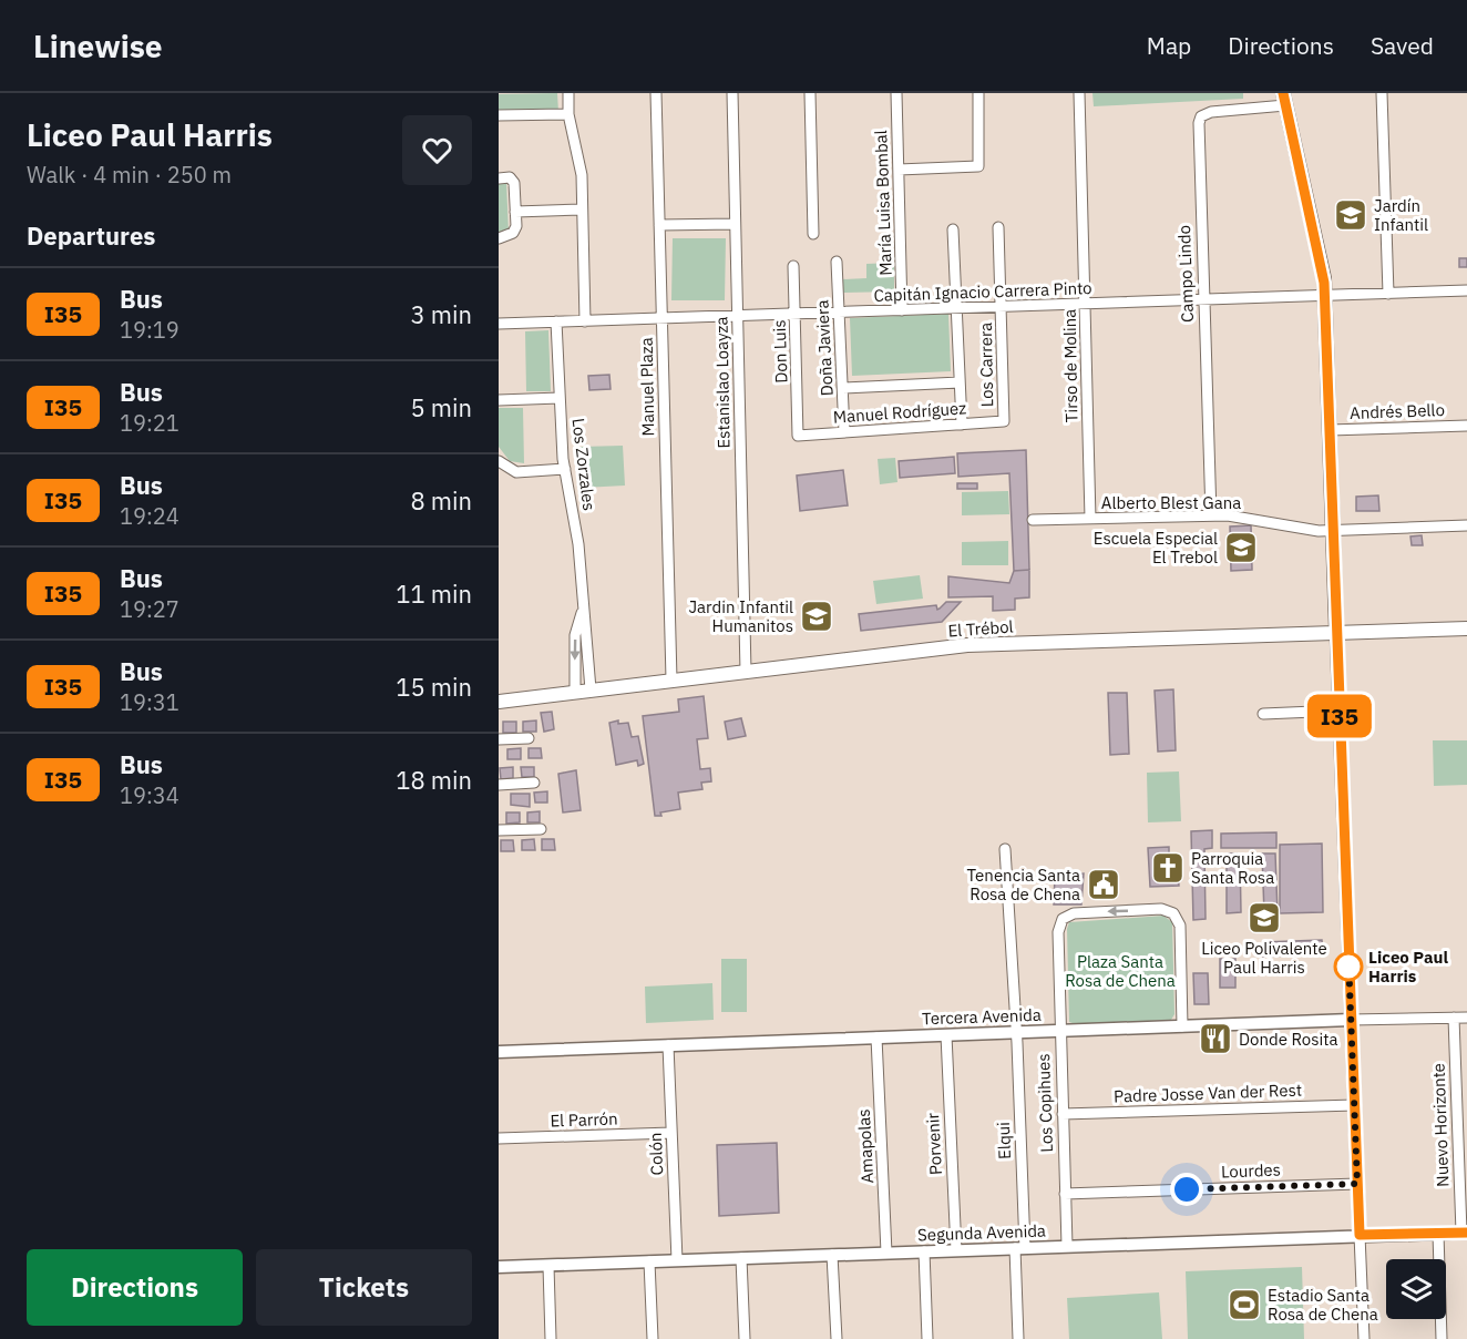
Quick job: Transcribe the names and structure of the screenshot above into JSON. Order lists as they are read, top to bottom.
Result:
{
  "streets": {
    "main road": ["El Trébol"],
    "street": [
      "María Luisa Bombal",
      "Campo Lindo",
      "Capitán Ignacio Carrera Pinto",
      "Doña Javiera",
      "Don Luis",
      "Los Carrera",
      "Tirso de Molina",
      "Estanislao Loayza",
      "Manuel Plaza",
      "Andrés Bello",
      "Manuel Rodríguez",
      "Los Zorzales",
      "Alberto Blest Gana",
      "Tercera Avenida",
      "Padre Josse Van der Rest",
      "Los Copihues",
      "El Parrón",
      "Nuevo Horizonte",
      "Elqui",
      "Porvenir",
      "Amapolas",
      "Colón",
      "Lourdes",
      "Segunda Avenida"
    ]
  },
  "crossings": [
    ["María Luisa Bombal", "Capitán Ignacio Carrera Pinto"],
    ["Campo Lindo", "Capitán Ignacio Carrera Pinto"],
    ["Campo Lindo", "Alberto Blest Gana"],
    ["Capitán Ignacio Carrera Pinto", "Doña Javiera"],
    ["Capitán Ignacio Carrera Pinto", "Don Luis"],
    ["Capitán Ignacio Carrera Pinto", "Los Carrera"],
    ["Capitán Ignacio Carrera Pinto", "Tirso de Molina"],
    ["Capitán Ignacio Carrera Pinto", "Estanislao Loayza"],
    ["Capitán Ignacio Carrera Pinto", "Manuel Plaza"],
    ["Capitán Ignacio Carrera Pinto", "Los Zorzales"],
    ["Doña Javiera", "Manuel Rodríguez"],
    ["Don Luis", "Manuel Rodríguez"],
    ["Los Carrera", "Manuel Rodríguez"],
    ["Tirso de Molina", "Alberto Blest Gana"],
    ["Estanislao Loayza", "El Trébol"],
    ["Manuel Plaza", "El Trébol"],
    ["Los Zorzales", "El Trébol"],
    ["Tercera Avenida", "Los Copihues"],
    ["Tercera Avenida", "Nuevo Horizonte"],
    ["Tercera Avenida", "Elqui"],
    ["Tercera Avenida", "Porvenir"],
    ["Tercera Avenida", "Amapolas"],
    ["Tercera Avenida", "Colón"],
    ["Padre Josse Van der Rest", "Los Copihues"],
    ["Los Copihues", "Lourdes"],
    ["Los Copihues", "Segunda Avenida"],
    ["El Parrón", "Colón"],
    ["Nuevo Horizonte", "Segunda Avenida"],
    ["Elqui", "Segunda Avenida"],
    ["Porvenir", "Segunda Avenida"],
    ["Amapolas", "Segunda Avenida"],
    ["Colón", "Segunda Avenida"]
  ],
  "parks": ["Plaza Santa Rosa de Chena"],
  "places": {
    "school or university": [
      "Jardín Infantil",
      "Escuela Especial El Trebol",
      "Jardin Infantil Humanitos",
      "Liceo Polivalente Paul Harris"
    ],
    "church": ["Parroquia Santa Rosa"],
    "public building": ["Tenencia Santa Rosa de Chena"],
    "other": ["Liceo Paul Harris"],
    "restaurant": ["Donde Rosita"],
    "sports": ["Estadio Santa Rosa de Chena"]
  },
  "lines": ["bus line I35"],
  "page": {
    "header": "Linewise",
    "nav": ["Map", "Directions", "Saved"],
    "heading": [
      ["Liceo Paul Harris", "Walk · 4 min · 250 m"],
      "Departures"
    ],
    "on_map": "I35",
    "list": [
      {
        "mark": "I35",
        "name": "Bus",
        "note": "19:19",
        "value": "3 min"
      },
      {
        "mark": "I35",
        "name": "Bus",
        "note": "19:21",
        "value": "5 min"
      },
      {
        "mark": "I35",
        "name": "Bus",
        "note": "19:24",
        "value": "8 min"
      },
      {
        "mark": "I35",
        "name": "Bus",
        "note": "19:27",
        "value": "11 min"
      },
      {
        "mark": "I35",
        "name": "Bus",
        "note": "19:31",
        "value": "15 min"
      },
      {
        "mark": "I35",
        "name": "Bus",
        "note": "19:34",
        "value": "18 min"
      }
    ],
    "buttons": ["Directions", "Tickets"]
  }
}
